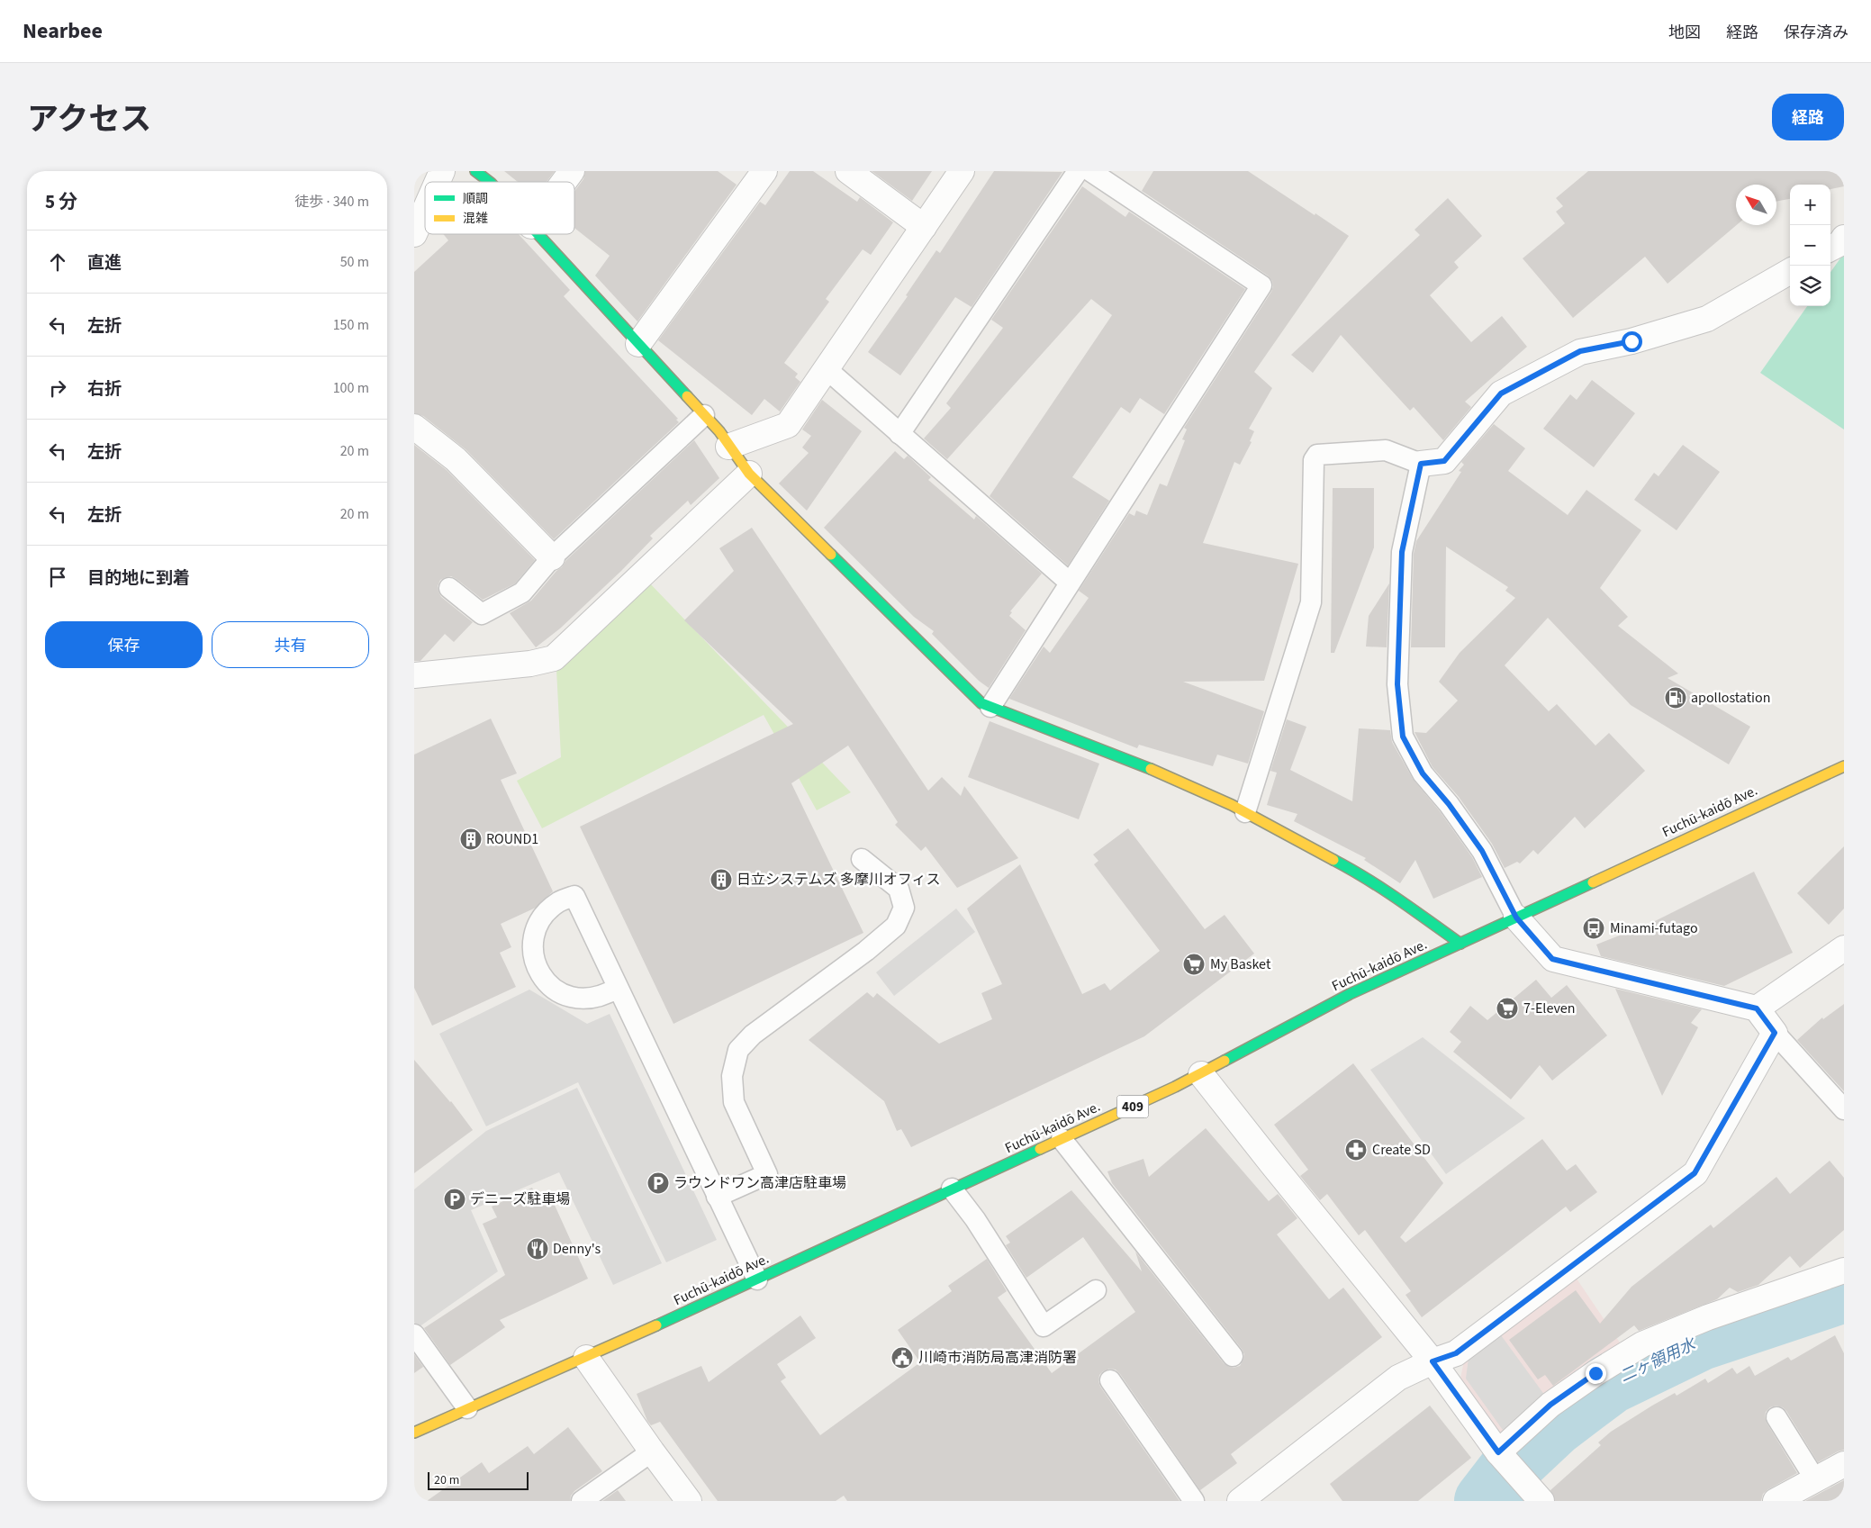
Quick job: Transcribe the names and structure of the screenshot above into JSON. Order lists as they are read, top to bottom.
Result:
{
  "streets": {
    "main road": ["Fuchū-kaidō Ave.", "409"]
  },
  "water": ["二ヶ領用水"],
  "places": {
    "fuel station": ["apollostation"],
    "building": ["ROUND1", "日立システムズ 多摩川オフィス"],
    "bus stop": ["Minami-futago"],
    "supermarket": ["My Basket", "7-Eleven"],
    "pharmacy": ["Create SD"],
    "parking": ["ラウンドワン高津店駐車場", "デニーズ駐車場"],
    "restaurant": ["Denny's"],
    "public building": ["川崎市消防局高津消防署"]
  },
  "legend": ["順調", "混雑"],
  "scale_bar": "20 m",
  "north": "top left",
  "page": {
    "header": "Nearbee",
    "nav": ["地図", "経路", "保存済み"],
    "title": "アクセス",
    "buttons": [
      "経路",
      ["保存", "共有"]
    ],
    "heading": ["5 分", "徒歩 · 340 m"],
    "map_buttons": ["+", "−"],
    "list": [
      ["直進", "50 m"],
      ["左折", "150 m"],
      ["右折", "100 m"],
      ["左折", "20 m"],
      ["左折", "20 m"],
      "目的地に到着"
    ],
    "scale": "20 m"
  }
}
